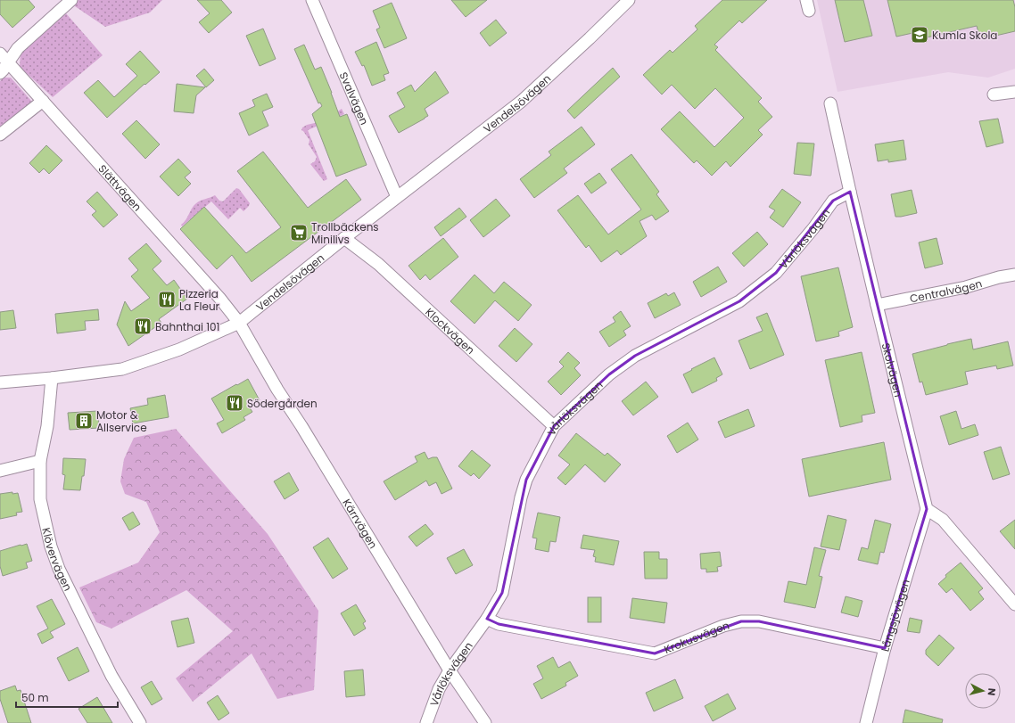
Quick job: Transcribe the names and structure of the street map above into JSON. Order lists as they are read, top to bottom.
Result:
{
  "streets": {
    "street": [
      "Svalvägen",
      "Vendelsövägen",
      "Slättvägen",
      "Vårlöksvägen",
      "Centralvägen",
      "Klockvägen",
      "Skolvägen",
      "Kärrvägen",
      "Klövervägen",
      "Långsjövägen",
      "Krokusvägen"
    ]
  },
  "crossings": [
    ["Svalvägen", "Vendelsövägen"],
    ["Vendelsövägen", "Slättvägen"],
    ["Vendelsövägen", "Klockvägen"],
    ["Vendelsövägen", "Kärrvägen"],
    ["Vendelsövägen", "Klövervägen"],
    ["Slättvägen", "Kärrvägen"],
    ["Vårlöksvägen", "Klockvägen"],
    ["Vårlöksvägen", "Skolvägen"],
    ["Vårlöksvägen", "Kärrvägen"],
    ["Vårlöksvägen", "Krokusvägen"],
    ["Centralvägen", "Skolvägen"],
    ["Skolvägen", "Långsjövägen"],
    ["Långsjövägen", "Krokusvägen"]
  ],
  "places": {
    "school or university": ["Kumla Skola"],
    "supermarket": ["Trollbäckens Minilivs"],
    "restaurant": ["Pizzeria La Fleur", "Bahnthai 101", "Södergården"],
    "building": ["Motor & Allservice"]
  },
  "scale_bar": "50 m",
  "north": "right"
}
